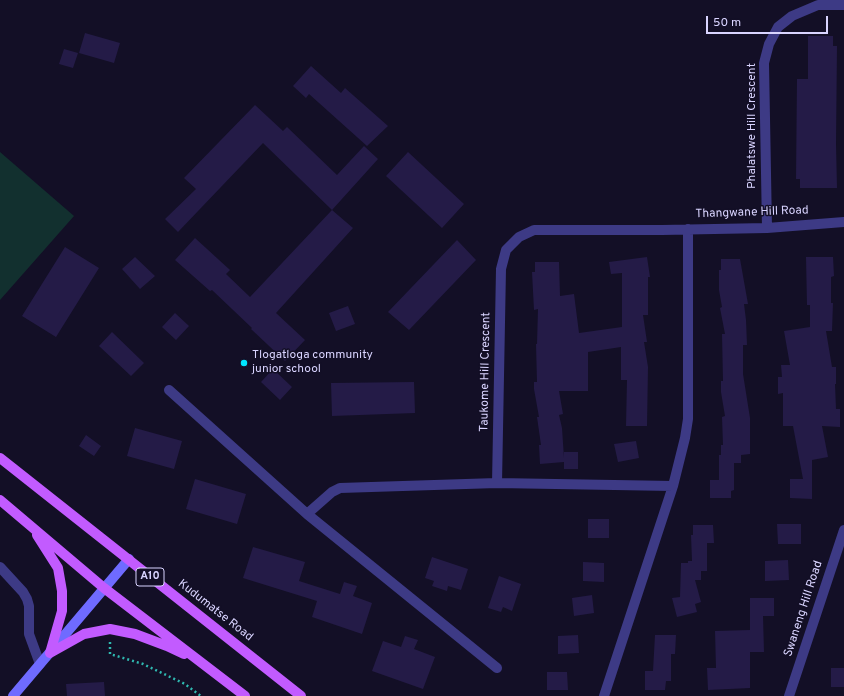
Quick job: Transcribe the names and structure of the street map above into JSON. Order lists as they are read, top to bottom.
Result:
{
  "streets": {
    "main road": ["A10", "Kudumatse Road"],
    "street": [
      "Phalatswe Hill Crescent",
      "Thangwane Hill Road",
      "Taukome Hill Crescent",
      "Swaneng Hill Road"
    ]
  },
  "crossings": [
    ["Phalatswe Hill Crescent", "Thangwane Hill Road"],
    ["Thangwane Hill Road", "Taukome Hill Crescent"]
  ],
  "places": ["Tlogatloga community junior school"],
  "scale_bar": "50 m"
}
